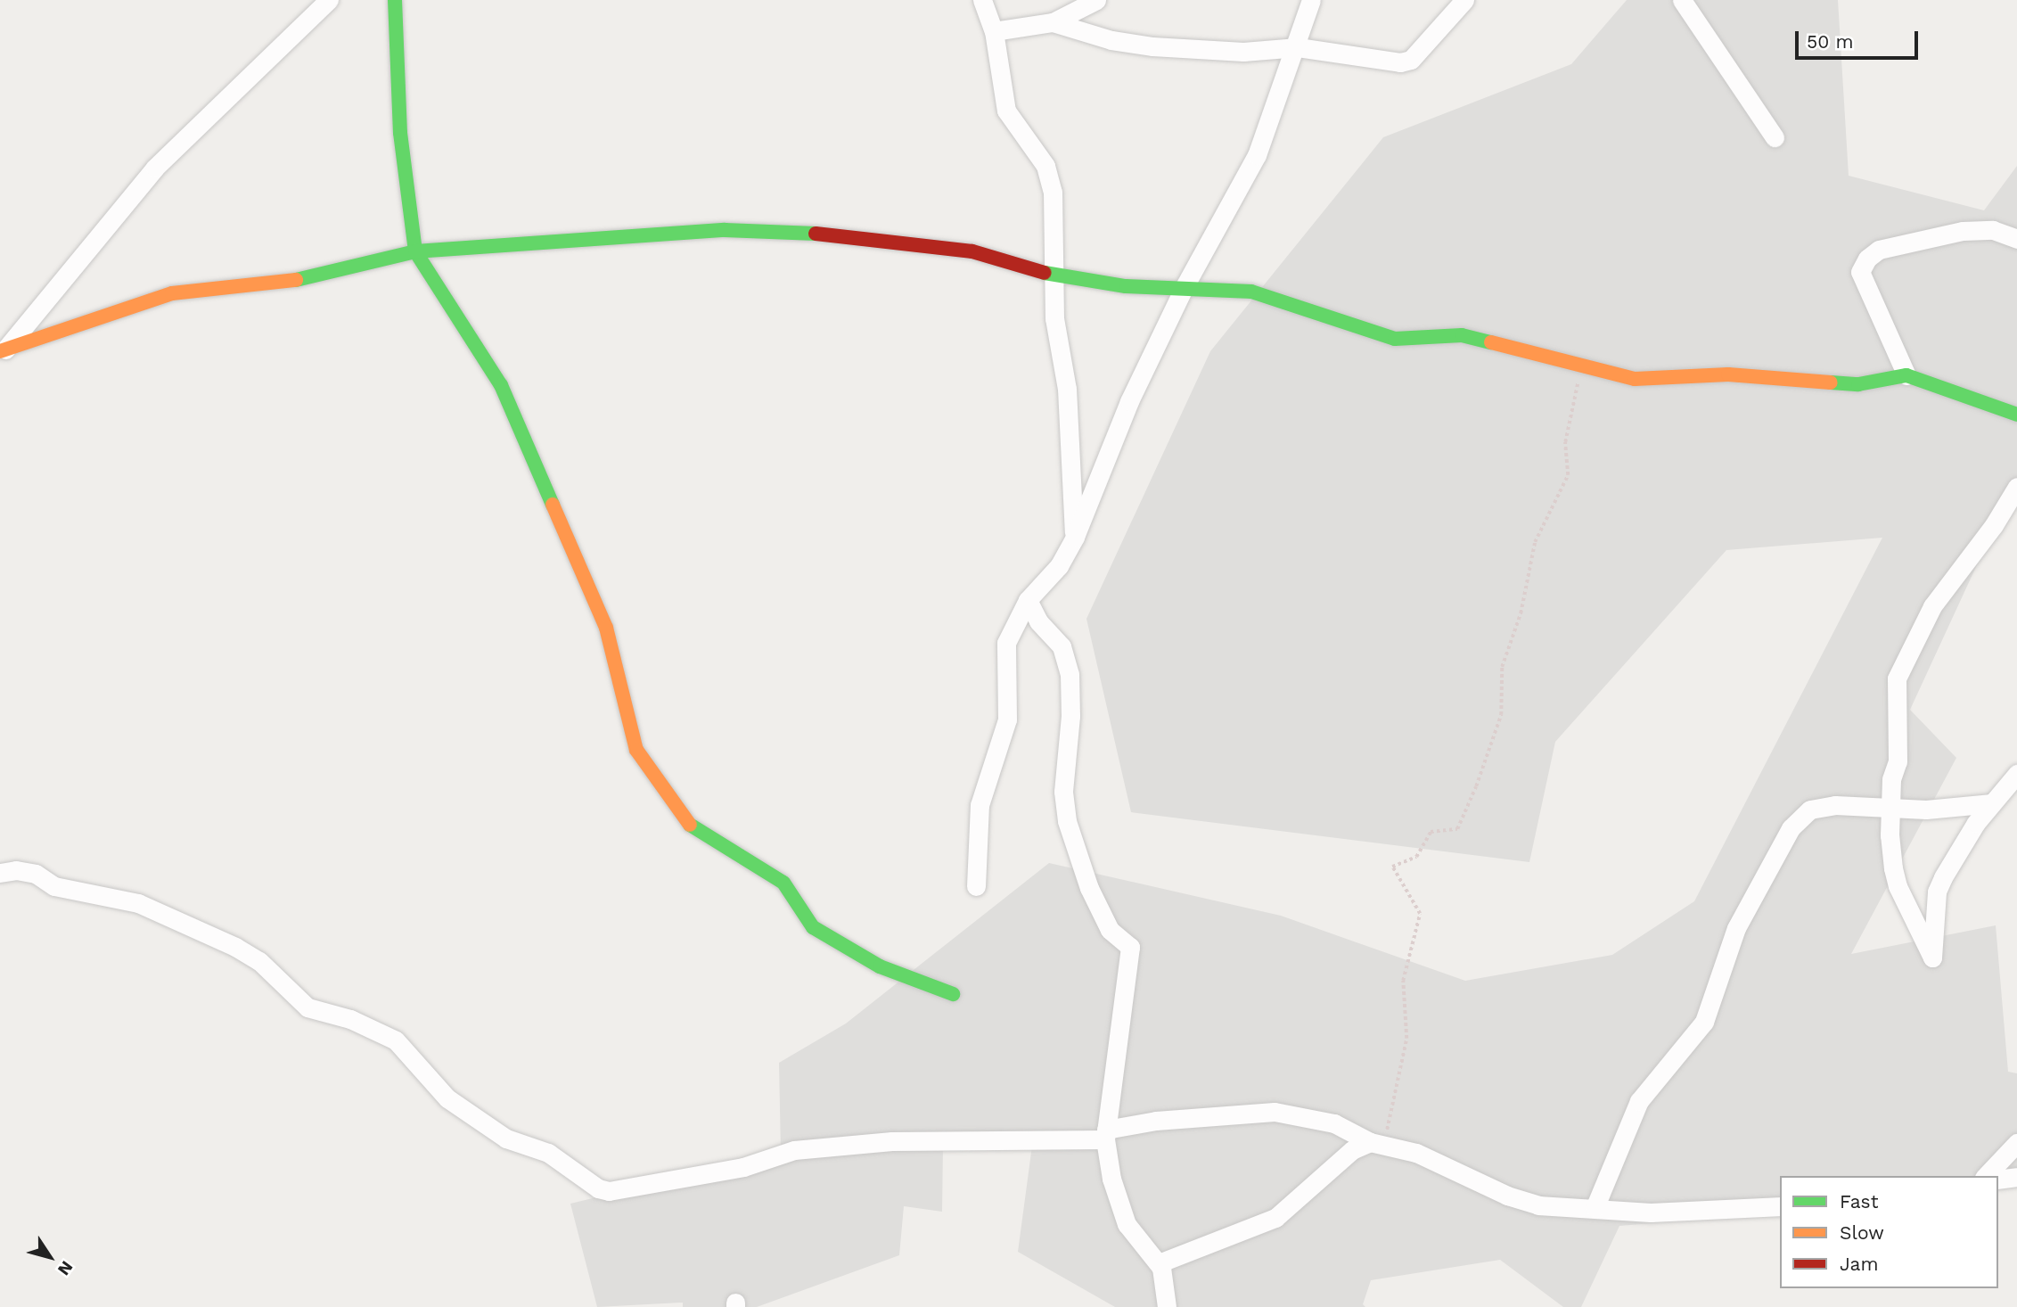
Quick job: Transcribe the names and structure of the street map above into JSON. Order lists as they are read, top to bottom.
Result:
{
  "legend": ["Fast", "Slow", "Jam"],
  "scale_bar": "50 m",
  "north": "bottom right"
}
